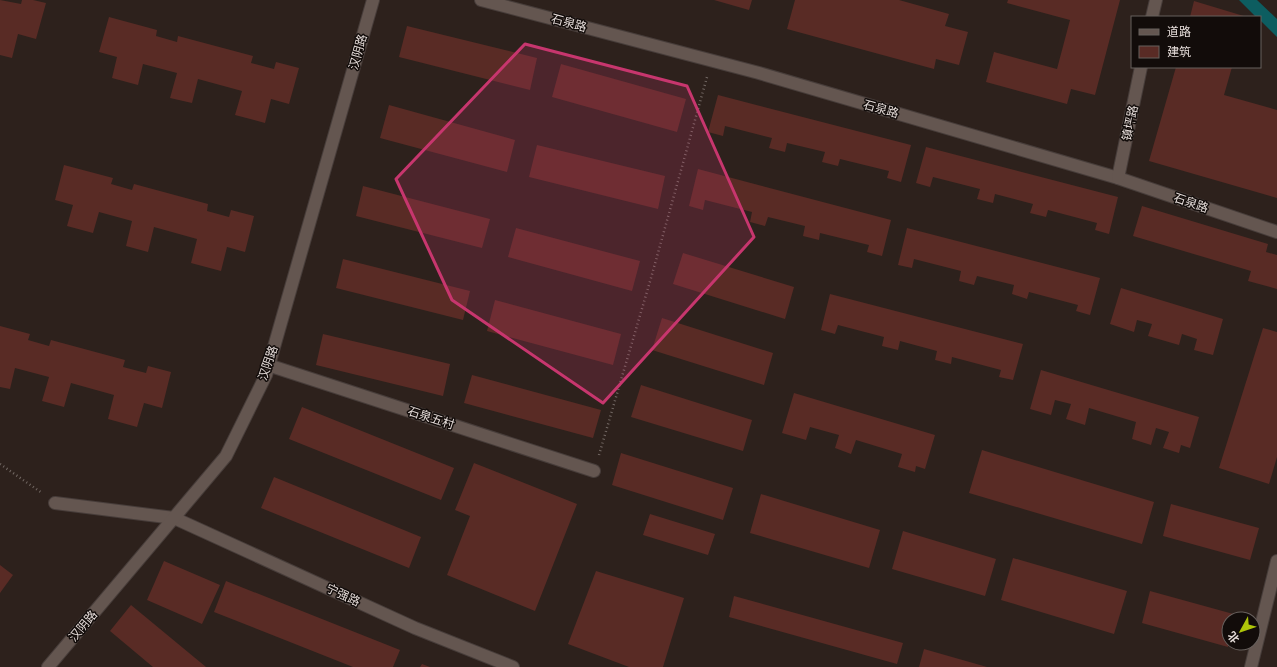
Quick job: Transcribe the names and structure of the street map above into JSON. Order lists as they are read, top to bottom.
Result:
{
  "streets": {
    "street": [
      "石泉路",
      "汉阴路",
      "镇坪路",
      "石泉五村",
      "宁强路"
    ]
  },
  "crossings": [
    ["石泉路", "镇坪路"],
    ["汉阴路", "石泉五村"],
    ["汉阴路", "宁强路"]
  ],
  "legend": ["道路", "建筑"],
  "north": "bottom left"
}
